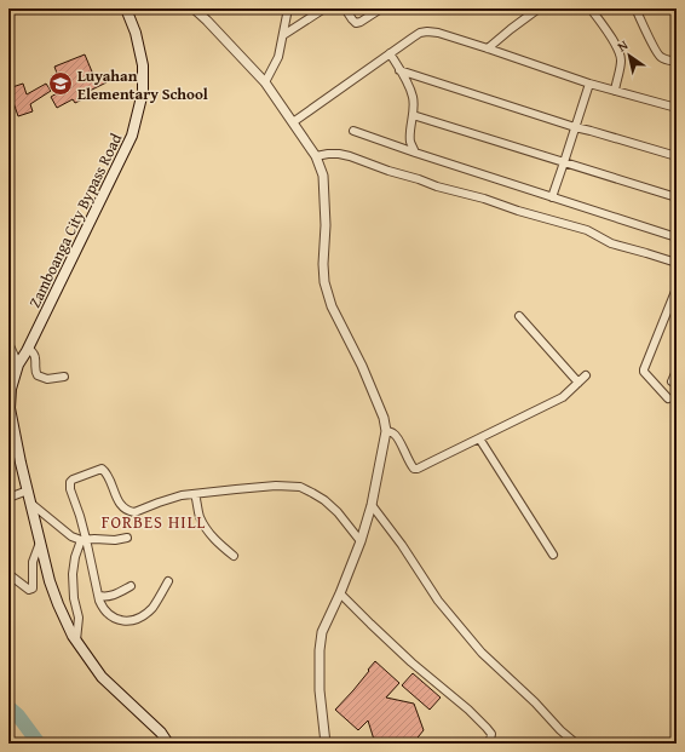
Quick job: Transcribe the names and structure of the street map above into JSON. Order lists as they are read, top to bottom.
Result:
{
  "streets": {
    "main road": ["Zamboanga City Bypass Road"]
  },
  "districts": ["FORBES HILL"],
  "places": {
    "school or university": ["Luyahan Elementary School"]
  },
  "north": "top left"
}
